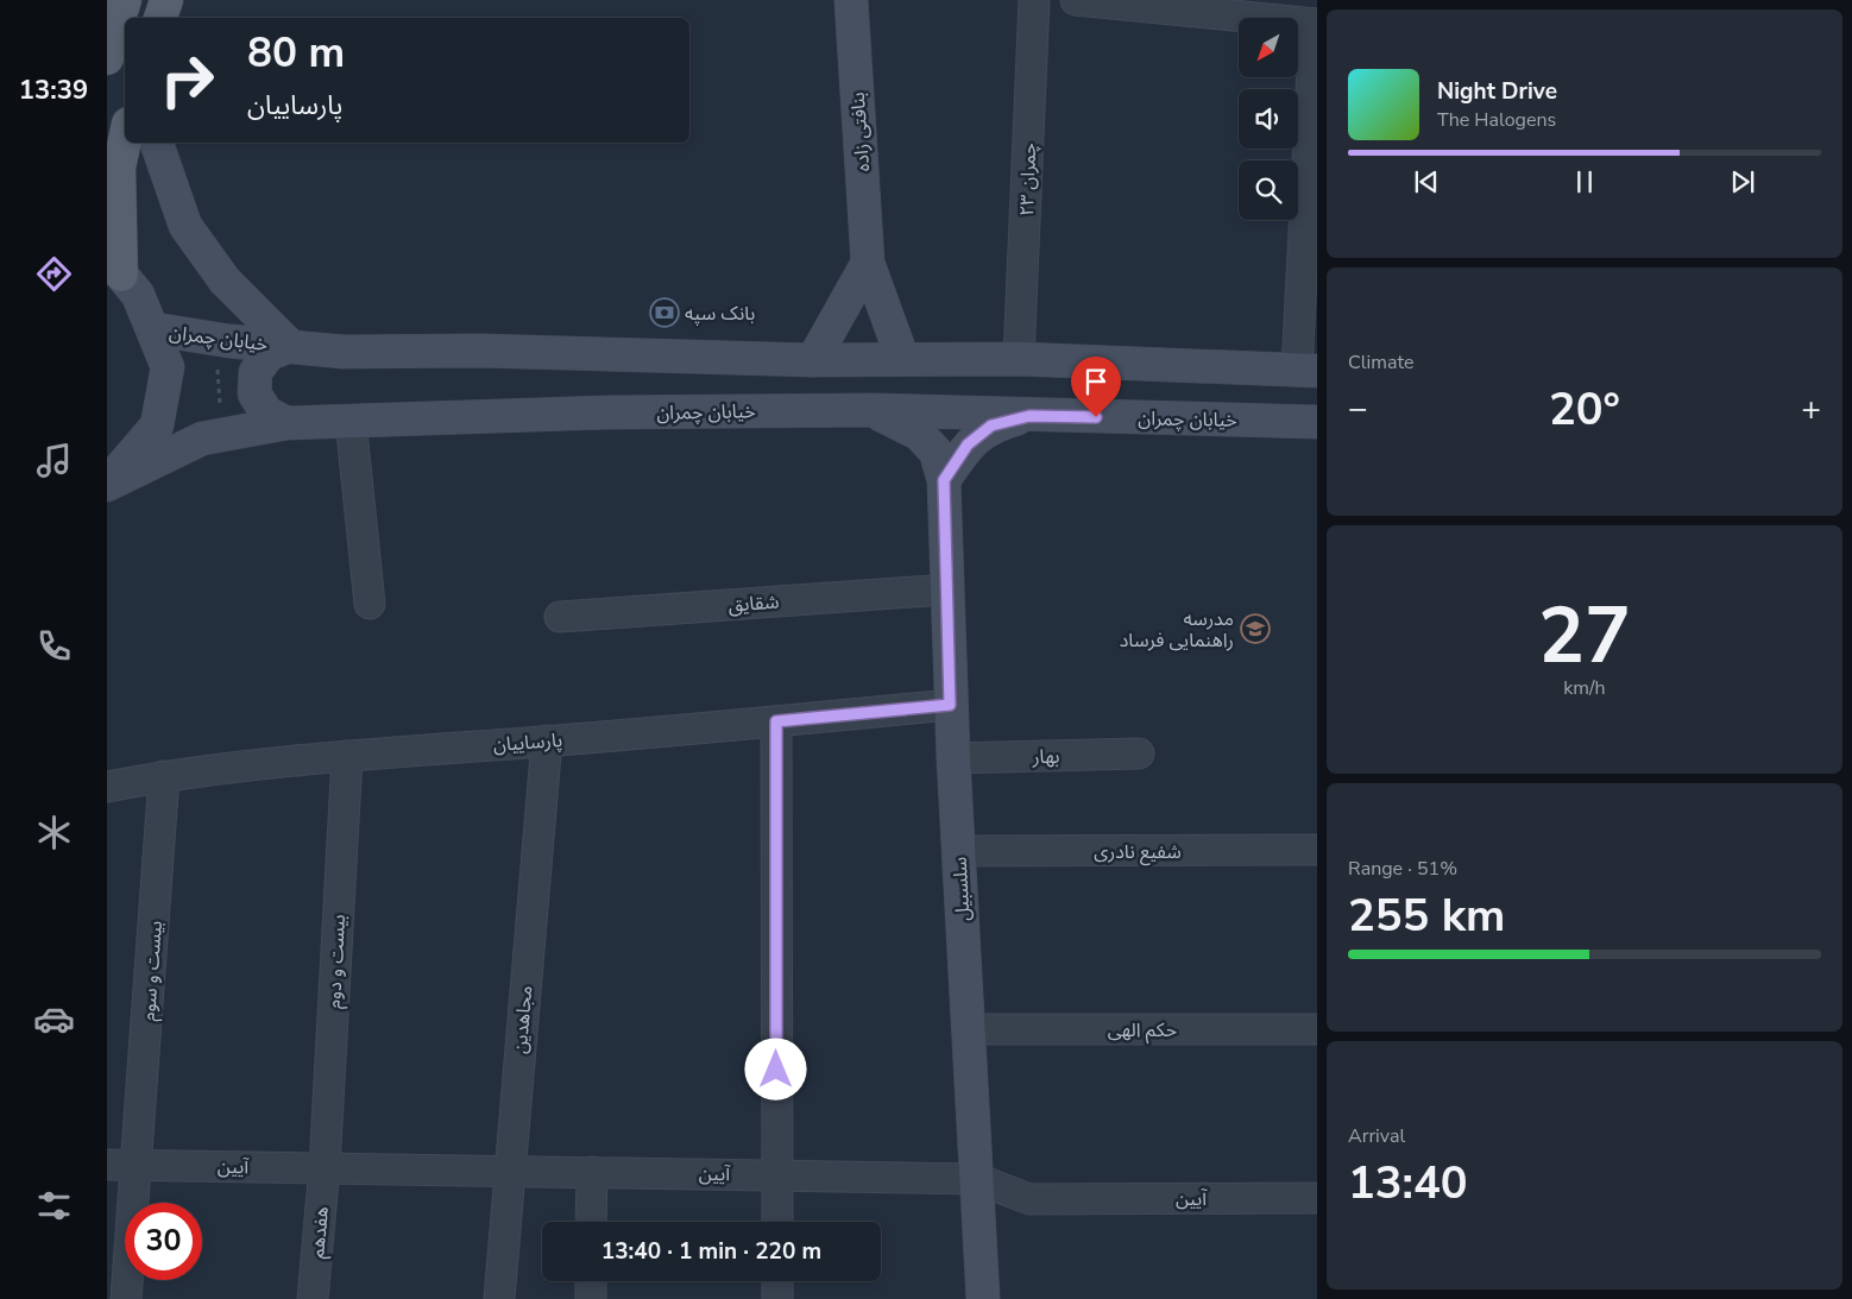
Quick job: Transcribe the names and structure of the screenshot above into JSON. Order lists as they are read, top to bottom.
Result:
{
  "streets": {
    "main road": ["بنافتی زاده", "خیابان چمران", "سلسبیل"],
    "street": [
      "چمران ۲۳",
      "شقایق",
      "پارساییان",
      "بهار",
      "شفیع نادری",
      "بیست و دوم",
      "بیست و سوم",
      "مجاهدین",
      "حکم الهی",
      "آیین",
      "هفدهم"
    ]
  },
  "crossings": [
    ["بنافتی زاده", "خیابان چمران"],
    ["چمران ۲۳", "خیابان چمران"],
    ["خیابان چمران", "سلسبیل"],
    ["شقایق", "سلسبیل"],
    ["پارساییان", "سلسبیل"],
    ["پارساییان", "بیست و دوم"],
    ["پارساییان", "بیست و سوم"],
    ["پارساییان", "مجاهدین"],
    ["بهار", "سلسبیل"],
    ["شفیع نادری", "سلسبیل"],
    ["سلسبیل", "حکم الهی"],
    ["سلسبیل", "آیین"],
    ["بیست و دوم", "آیین"],
    ["بیست و دوم", "هفدهم"],
    ["بیست و سوم", "آیین"],
    ["مجاهدین", "آیین"],
    ["آیین", "هفدهم"]
  ],
  "places": {
    "bank": ["بانک سپه"],
    "school or university": ["مدرسه راهنمایی فرساد"]
  },
  "north": "bottom left",
  "page": {
    "tabs": "13:39",
    "turn": ["80 m", "پارساییان"],
    "song": ["Night Drive", "The Halogens"],
    "tile": [
      "Climate",
      ["27", "km/h"],
      ["Range · 51%", "255 km"],
      ["Arrival", "13:40"]
    ],
    "heat": ["−", "20°", "+"],
    "limit": "30",
    "trip": "13:40 · 1 min · 220 m"
  }
}
